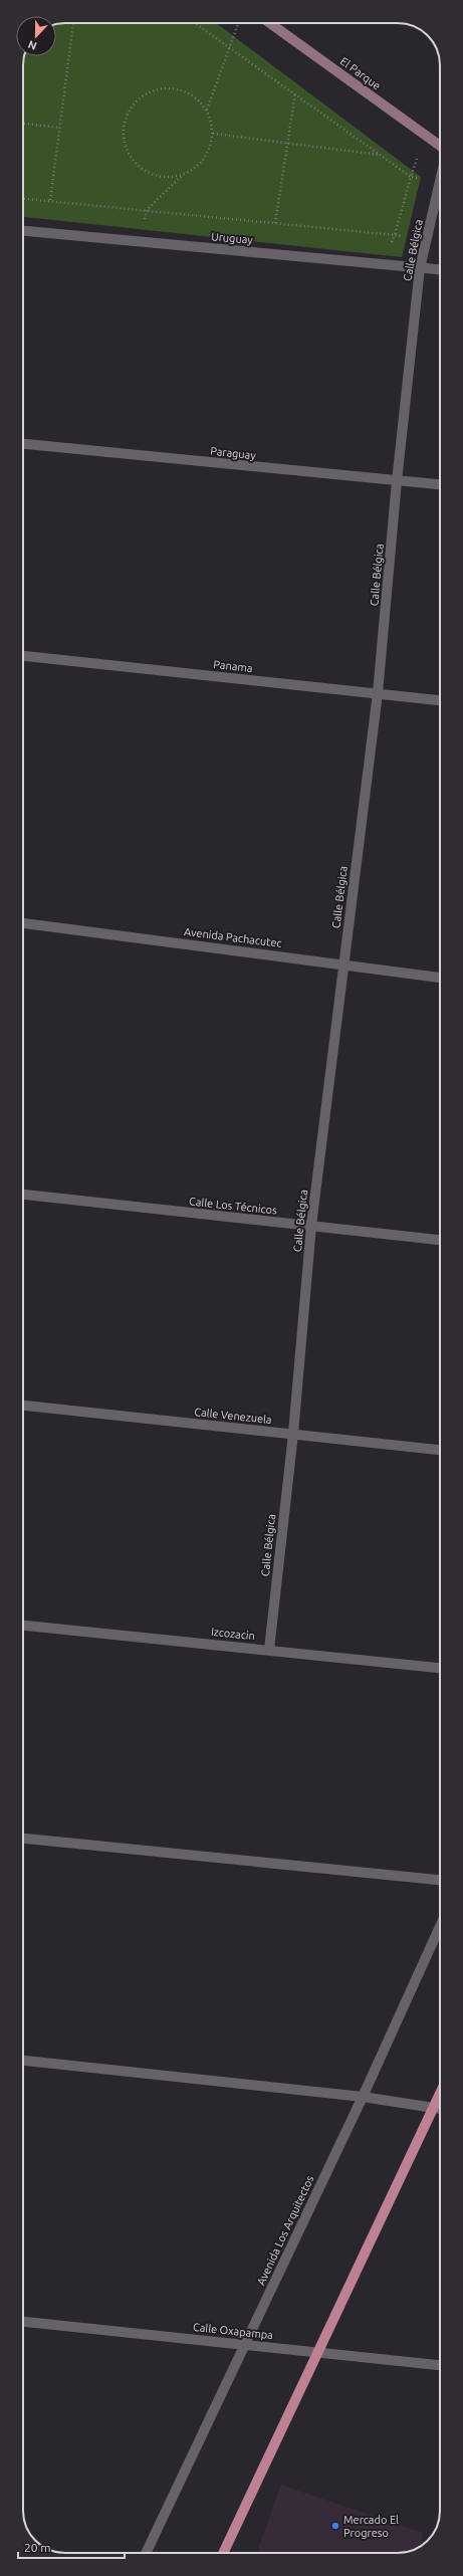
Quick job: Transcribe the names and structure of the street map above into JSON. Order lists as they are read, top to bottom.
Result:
{
  "streets": {
    "main road": ["El Parque"],
    "street": [
      "Uruguay",
      "Calle Bélgica",
      "Paraguay",
      "Panama",
      "Avenida Pachacutec",
      "Calle Los Técnicos",
      "Calle Venezuela",
      "Izcozacin",
      "Avenida Los Arquitectos",
      "Calle Oxapampa"
    ]
  },
  "crossings": [
    ["Uruguay", "Calle Bélgica"],
    ["Calle Bélgica", "Paraguay"],
    ["Calle Bélgica", "Panama"],
    ["Calle Bélgica", "Avenida Pachacutec"],
    ["Calle Bélgica", "Calle Los Técnicos"],
    ["Calle Bélgica", "Calle Venezuela"],
    ["Calle Bélgica", "Izcozacin"],
    ["Avenida Los Arquitectos", "Calle Oxapampa"]
  ],
  "places": ["Mercado El Progreso"],
  "scale_bar": "20 m",
  "north": "bottom"
}
